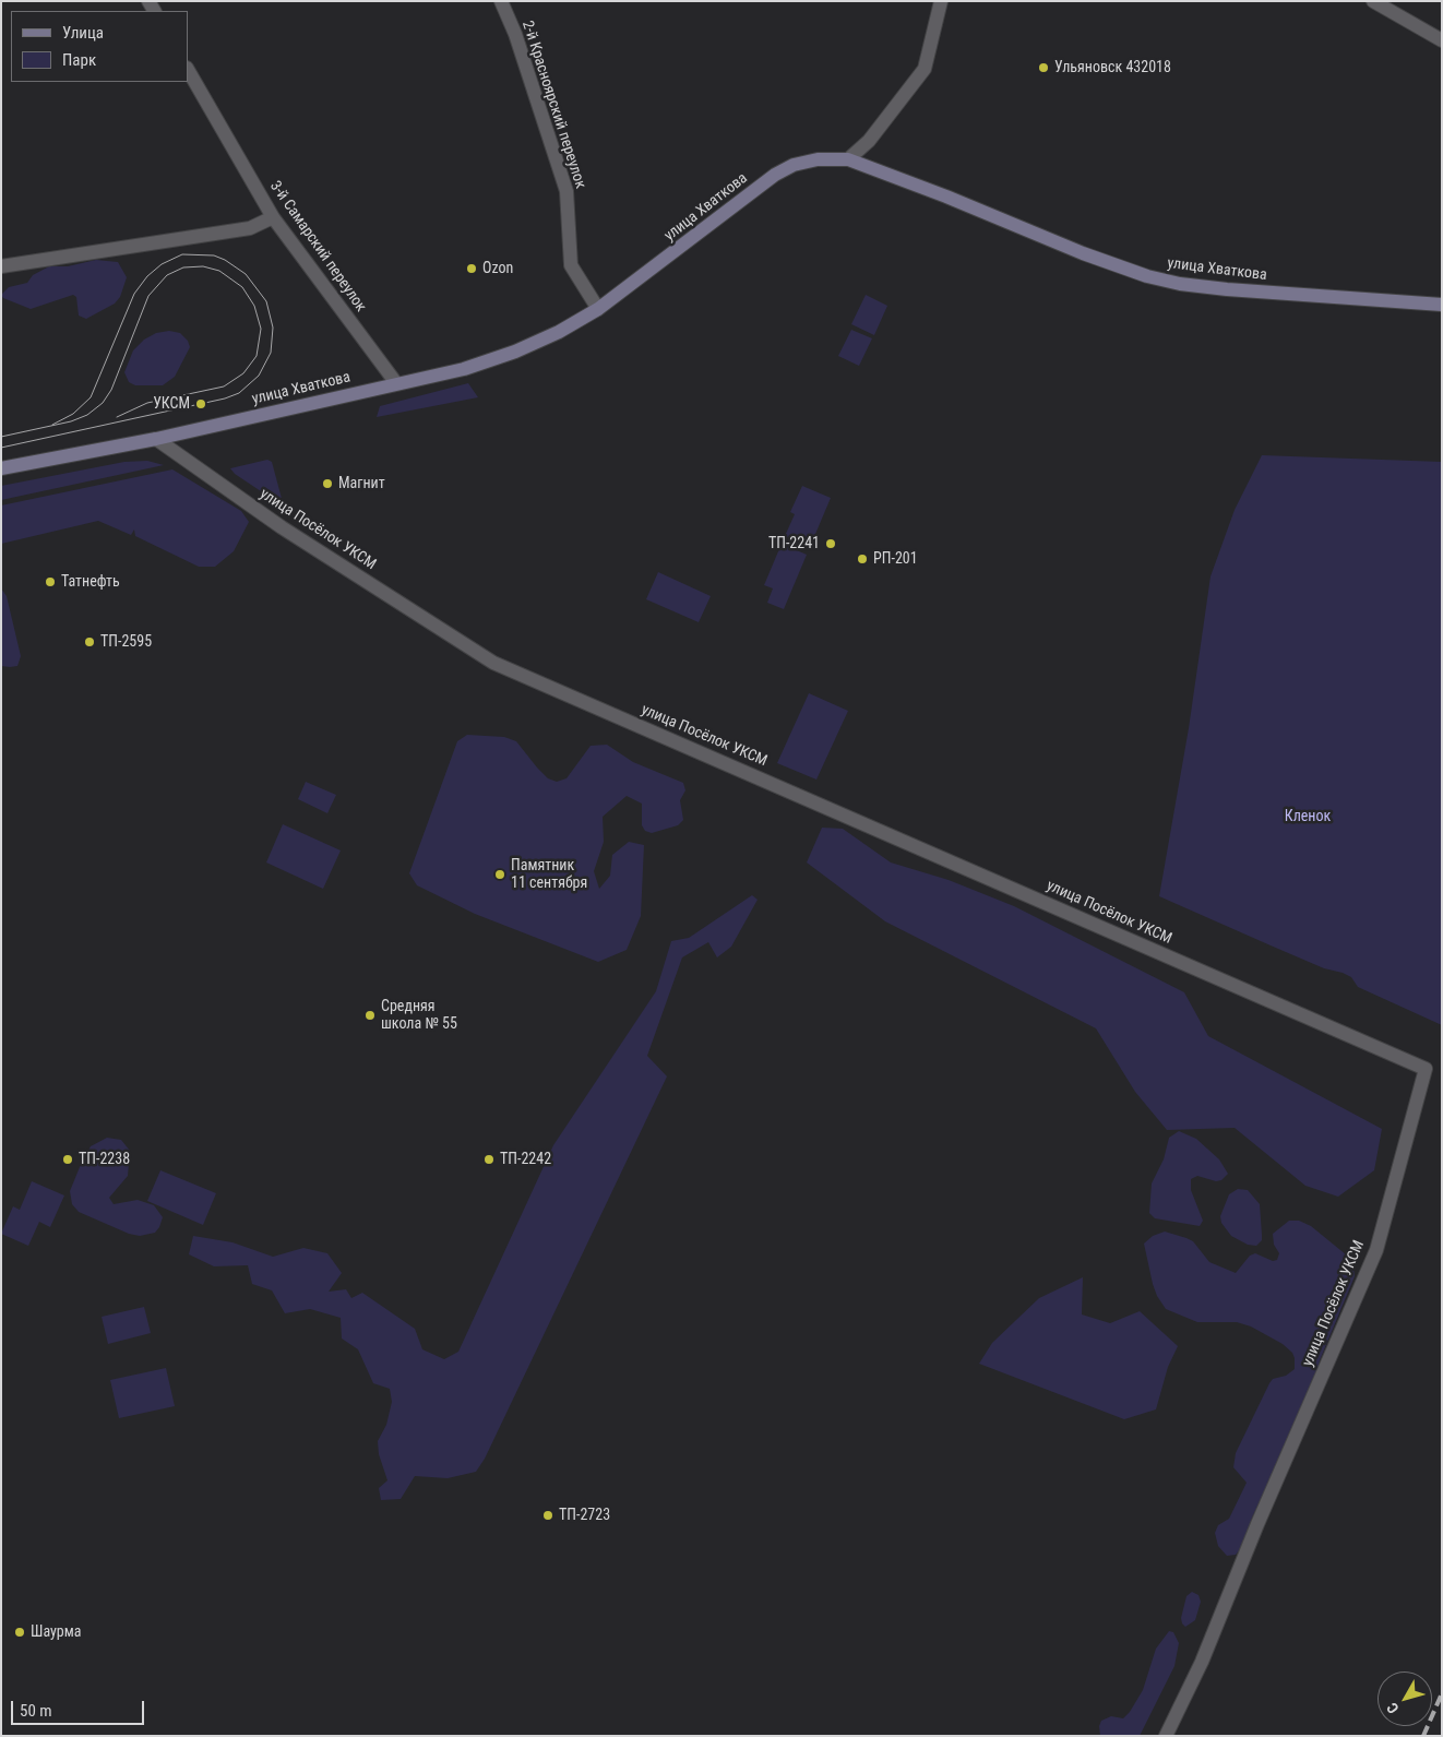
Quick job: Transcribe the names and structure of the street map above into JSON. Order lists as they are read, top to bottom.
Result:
{
  "streets": {
    "main road": ["улица Хваткова"],
    "street": ["2-й Красноярский переулок", "3-й Самарский переулок", "улица Посёлок УКСМ"]
  },
  "crossings": [
    ["2-й Красноярский переулок", "улица Хваткова"],
    ["улица Хваткова", "3-й Самарский переулок"],
    ["улица Хваткова", "улица Посёлок УКСМ"]
  ],
  "parks": ["Кленок"],
  "places": [
    "Ульяновск 432018",
    "Ozon",
    "УКСМ",
    "Магнит",
    "ТП-2241",
    "РП-201",
    "Татнефть",
    "ТП-2595",
    "Памятник 11 сентября",
    "Средняя школа № 55",
    "ТП-2238",
    "ТП-2242",
    "ТП-2723",
    "Шаурма"
  ],
  "legend": ["Улица", "Парк"],
  "scale_bar": "50 m",
  "north": "bottom left"
}
